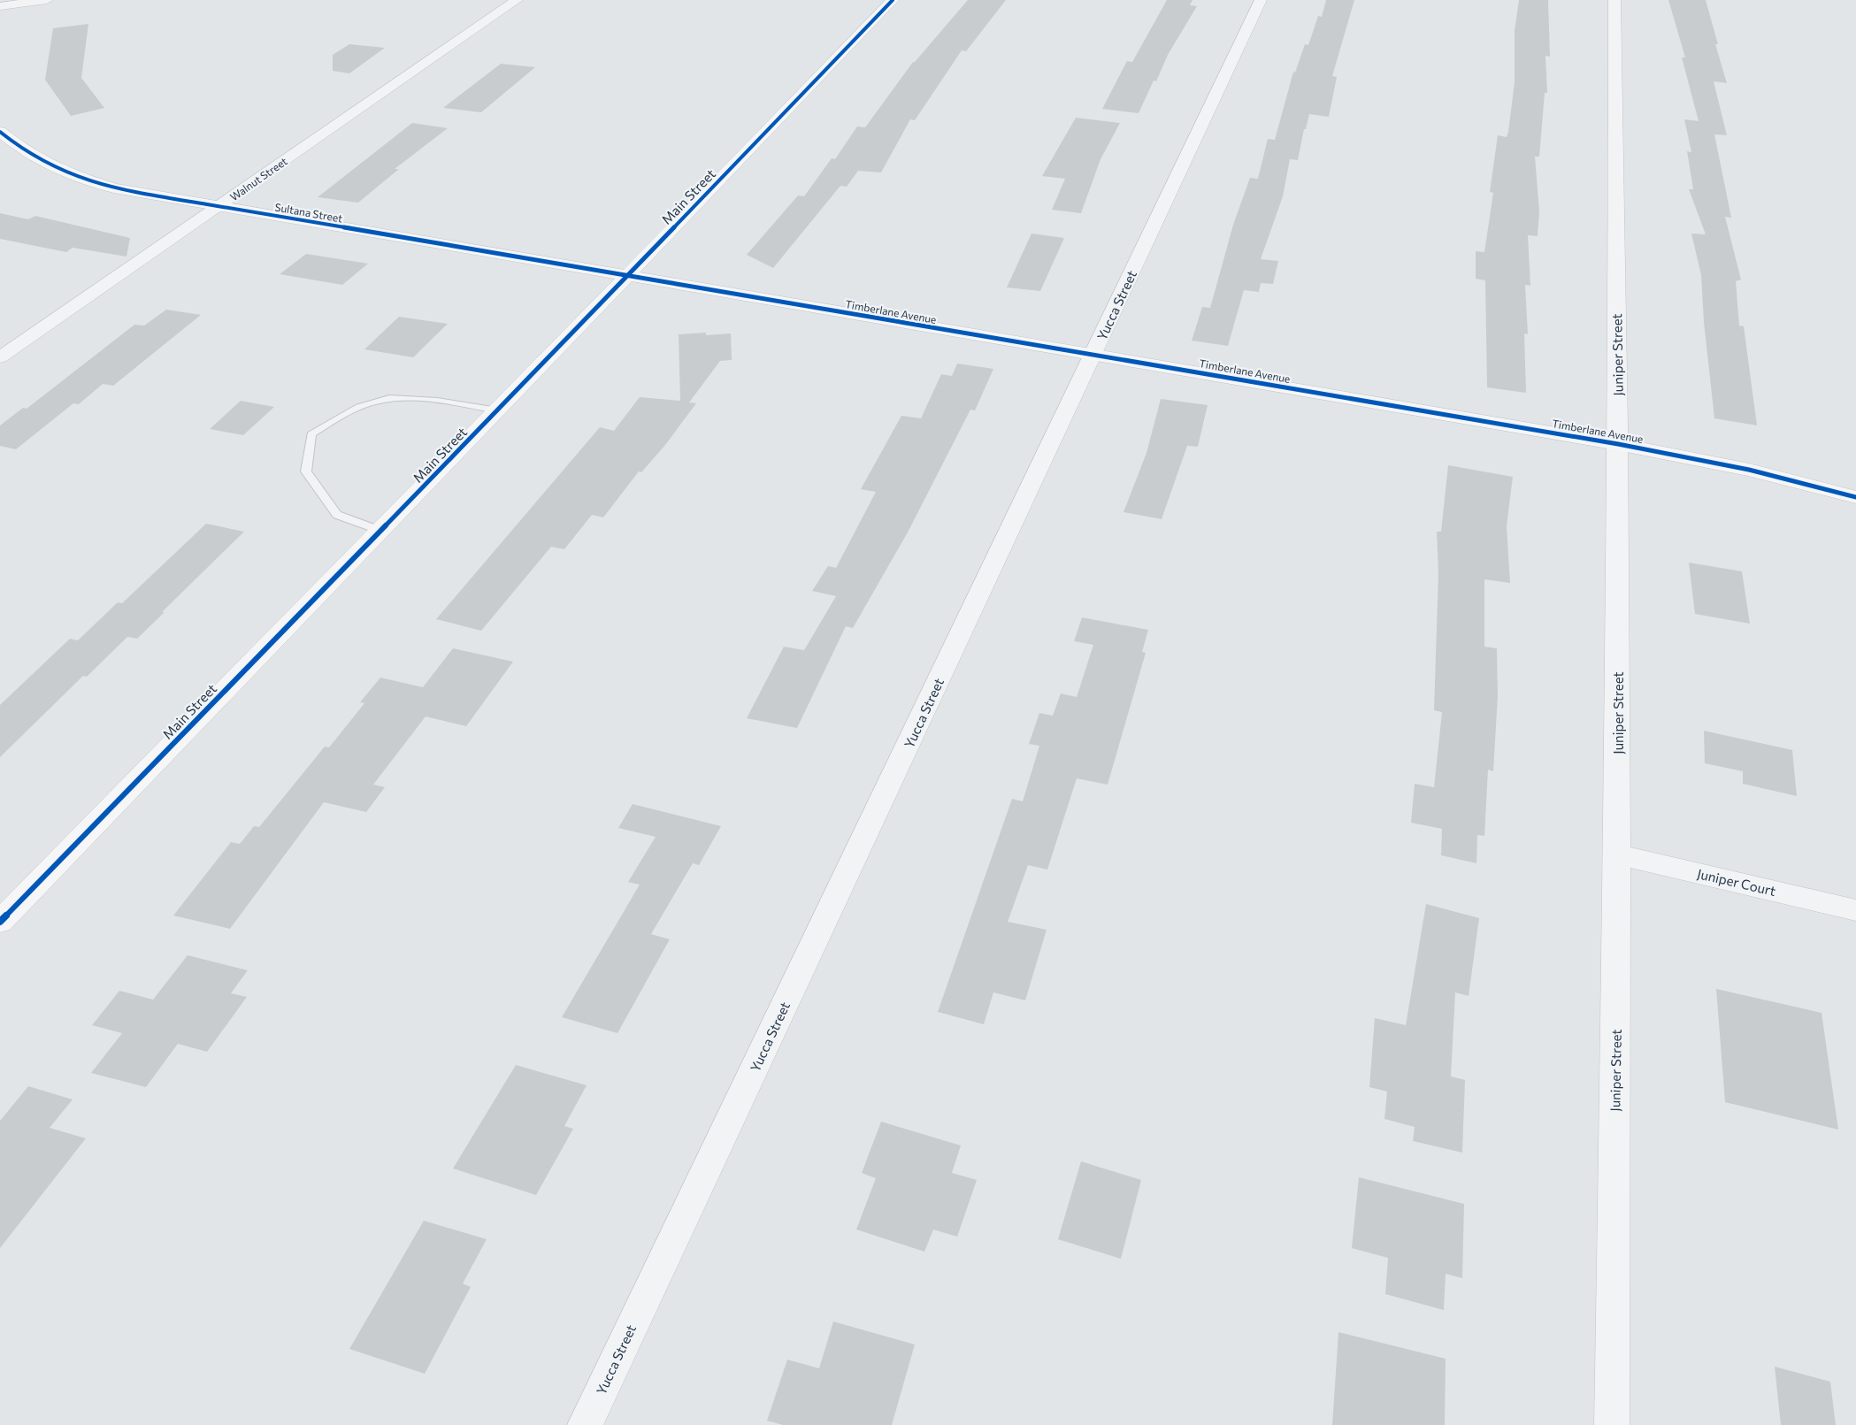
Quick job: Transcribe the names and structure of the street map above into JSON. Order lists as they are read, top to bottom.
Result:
{
  "streets": {
    "street": [
      "Walnut Street",
      "Main Street",
      "Sultana Street",
      "Yucca Street",
      "Timberlane Avenue",
      "Juniper Street",
      "Juniper Court"
    ]
  },
  "crossings": [
    ["Walnut Street", "Sultana Street"],
    ["Main Street", "Sultana Street"],
    ["Main Street", "Timberlane Avenue"],
    ["Sultana Street", "Timberlane Avenue"],
    ["Yucca Street", "Timberlane Avenue"],
    ["Timberlane Avenue", "Juniper Street"],
    ["Juniper Street", "Juniper Court"]
  ]
}
